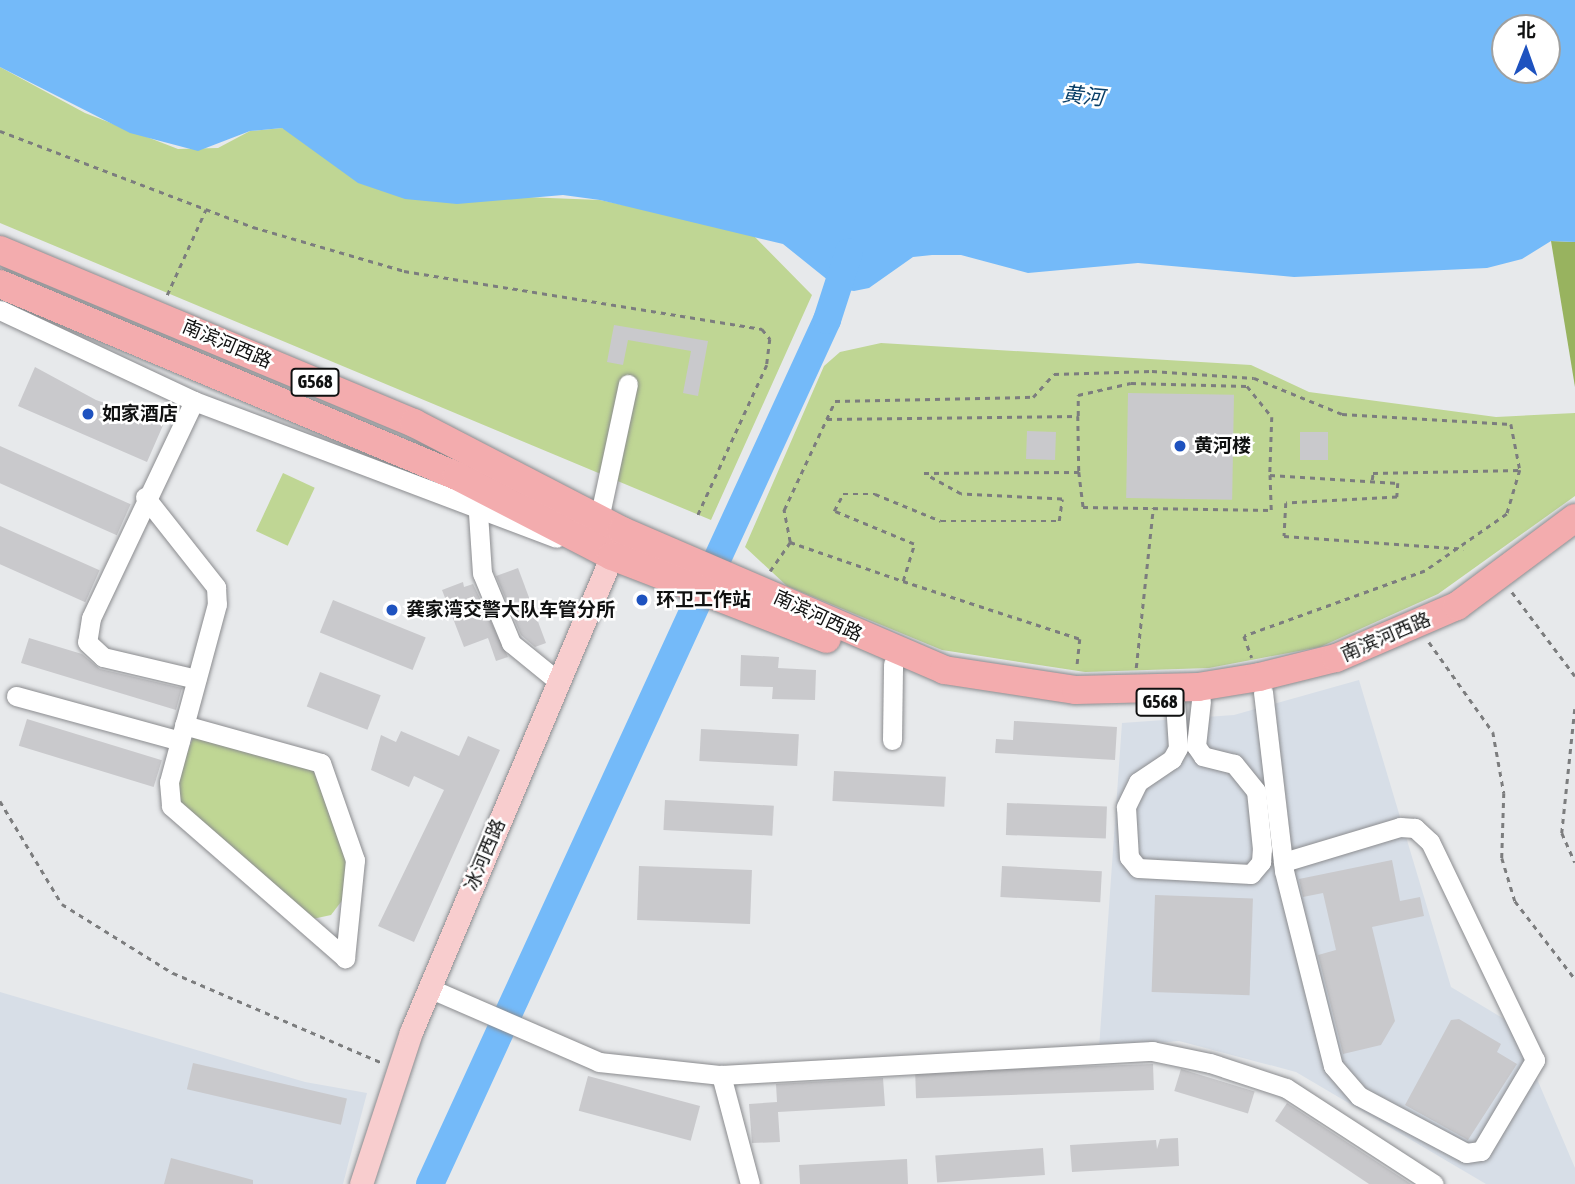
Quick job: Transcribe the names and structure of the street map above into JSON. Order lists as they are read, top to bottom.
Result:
{
  "streets": {
    "highway": ["南滨河西路", "G568"],
    "main road": ["冰河西路"]
  },
  "crossings": [
    ["南滨河西路", "冰河西路"]
  ],
  "water": ["黄河"],
  "places": [
    "如家酒店",
    "黄河楼",
    "环卫工作站",
    "龚家湾交警大队车管分所"
  ],
  "north": "top"
}
